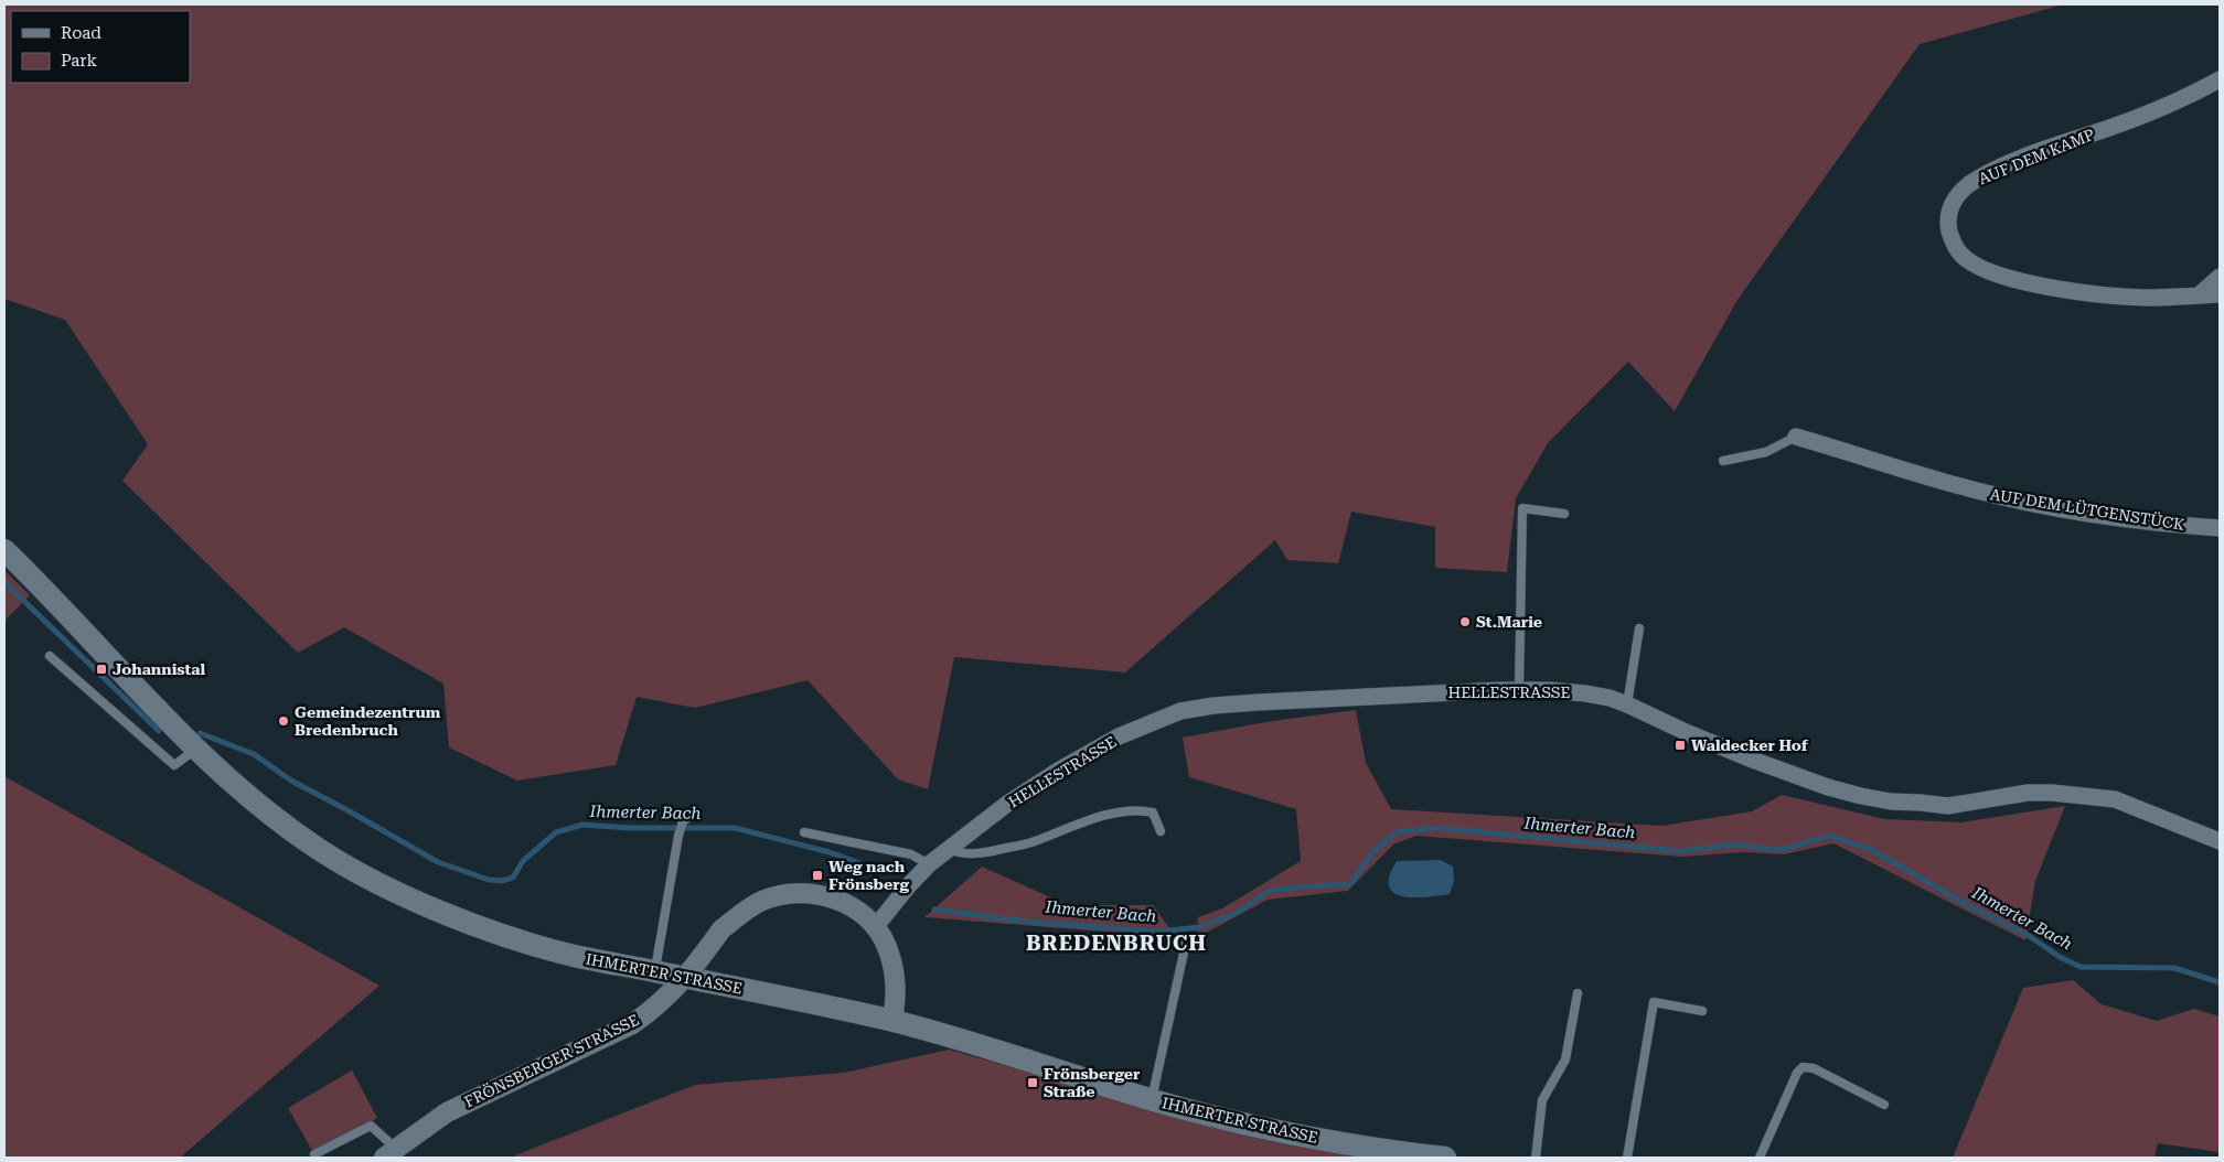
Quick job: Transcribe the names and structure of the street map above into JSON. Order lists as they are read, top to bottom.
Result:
{
  "streets": {
    "main road": ["IHMERTER STRASSE"],
    "street": [
      "AUF DEM KAMP",
      "AUF DEM LÜTGENSTÜCK",
      "HELLESTRASSE",
      "FRÖNSBERGER STRASSE"
    ]
  },
  "crossings": [
    ["HELLESTRASSE", "FRÖNSBERGER STRASSE"],
    ["IHMERTER STRASSE", "FRÖNSBERGER STRASSE"]
  ],
  "districts": ["BREDENBRUCH"],
  "water": ["Ihmerter Bach"],
  "places": {
    "other": ["St.Marie", "Gemeindezentrum Bredenbruch"],
    "transit": [
      "Johannistal",
      "Waldecker Hof",
      "Weg nach Frönsberg",
      "Frönsberger Straße"
    ]
  },
  "legend": ["Road", "Park"]
}
